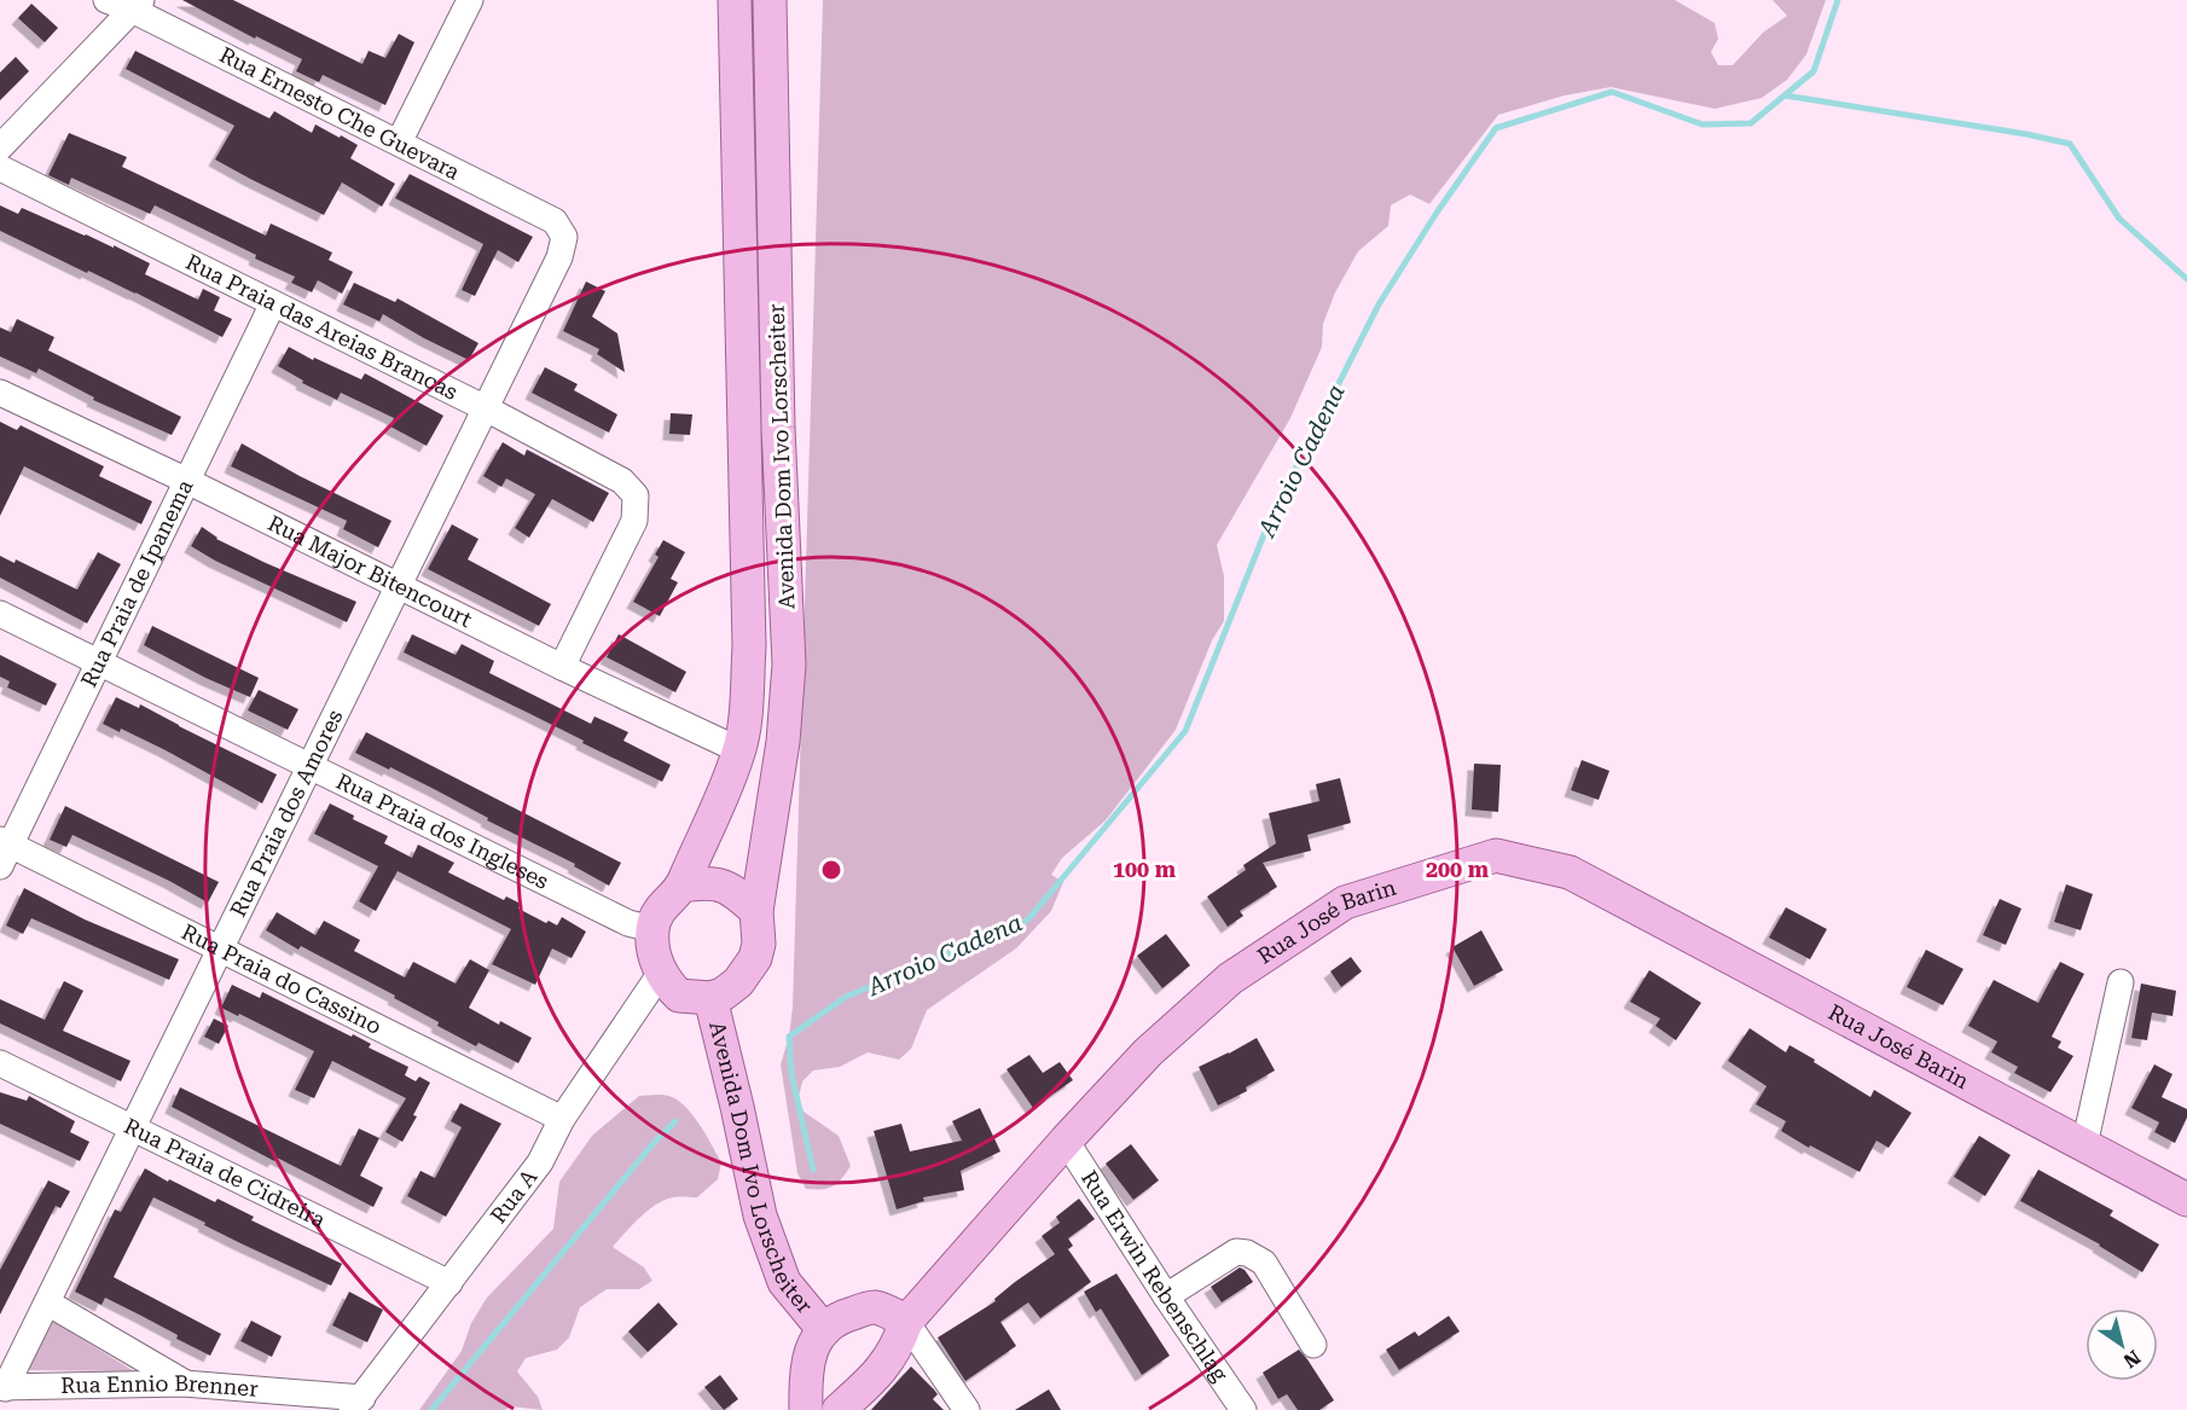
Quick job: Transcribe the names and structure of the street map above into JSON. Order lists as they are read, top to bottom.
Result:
{
  "streets": {
    "main road": ["Avenida Dom Ivo Lorscheiter", "Rua José Barin"],
    "street": [
      "Rua Ernesto Che Guevara",
      "Rua Praia das Areias Brancas",
      "Rua Major Bitencourt",
      "Rua Praia de Ipanema",
      "Rua Praia dos Amores",
      "Rua Praia dos Ingleses",
      "Rua Praia do Cassino",
      "Rua Praia de Cidreira",
      "Rua A",
      "Rua Erwin Rebenschlag",
      "Rua Ennio Brenner"
    ]
  },
  "crossings": [
    ["Rua Ernesto Che Guevara", "Rua Praia dos Amores"],
    ["Rua Praia das Areias Brancas", "Rua Major Bitencourt"],
    ["Rua Praia das Areias Brancas", "Rua Praia de Ipanema"],
    ["Rua Praia das Areias Brancas", "Rua Praia dos Amores"],
    ["Avenida Dom Ivo Lorscheiter", "Rua Major Bitencourt"],
    ["Avenida Dom Ivo Lorscheiter", "Rua Praia dos Ingleses"],
    ["Avenida Dom Ivo Lorscheiter", "Rua José Barin"],
    ["Avenida Dom Ivo Lorscheiter", "Rua A"],
    ["Rua Major Bitencourt", "Rua Praia de Ipanema"],
    ["Rua Major Bitencourt", "Rua Praia dos Amores"],
    ["Rua Praia de Ipanema", "Rua Praia dos Ingleses"],
    ["Rua Praia de Ipanema", "Rua Praia do Cassino"],
    ["Rua Praia dos Amores", "Rua Praia dos Ingleses"],
    ["Rua Praia dos Amores", "Rua Praia do Cassino"],
    ["Rua Praia dos Amores", "Rua Praia de Cidreira"],
    ["Rua Praia dos Amores", "Rua Ennio Brenner"],
    ["Rua Praia dos Ingleses", "Rua A"],
    ["Rua José Barin", "Rua Erwin Rebenschlag"],
    ["Rua Praia do Cassino", "Rua A"],
    ["Rua Praia de Cidreira", "Rua A"],
    ["Rua A", "Rua Ennio Brenner"]
  ],
  "water": ["Arroio Cadena"],
  "north": "bottom right",
  "rings": ["100 m", "200 m"]
}
